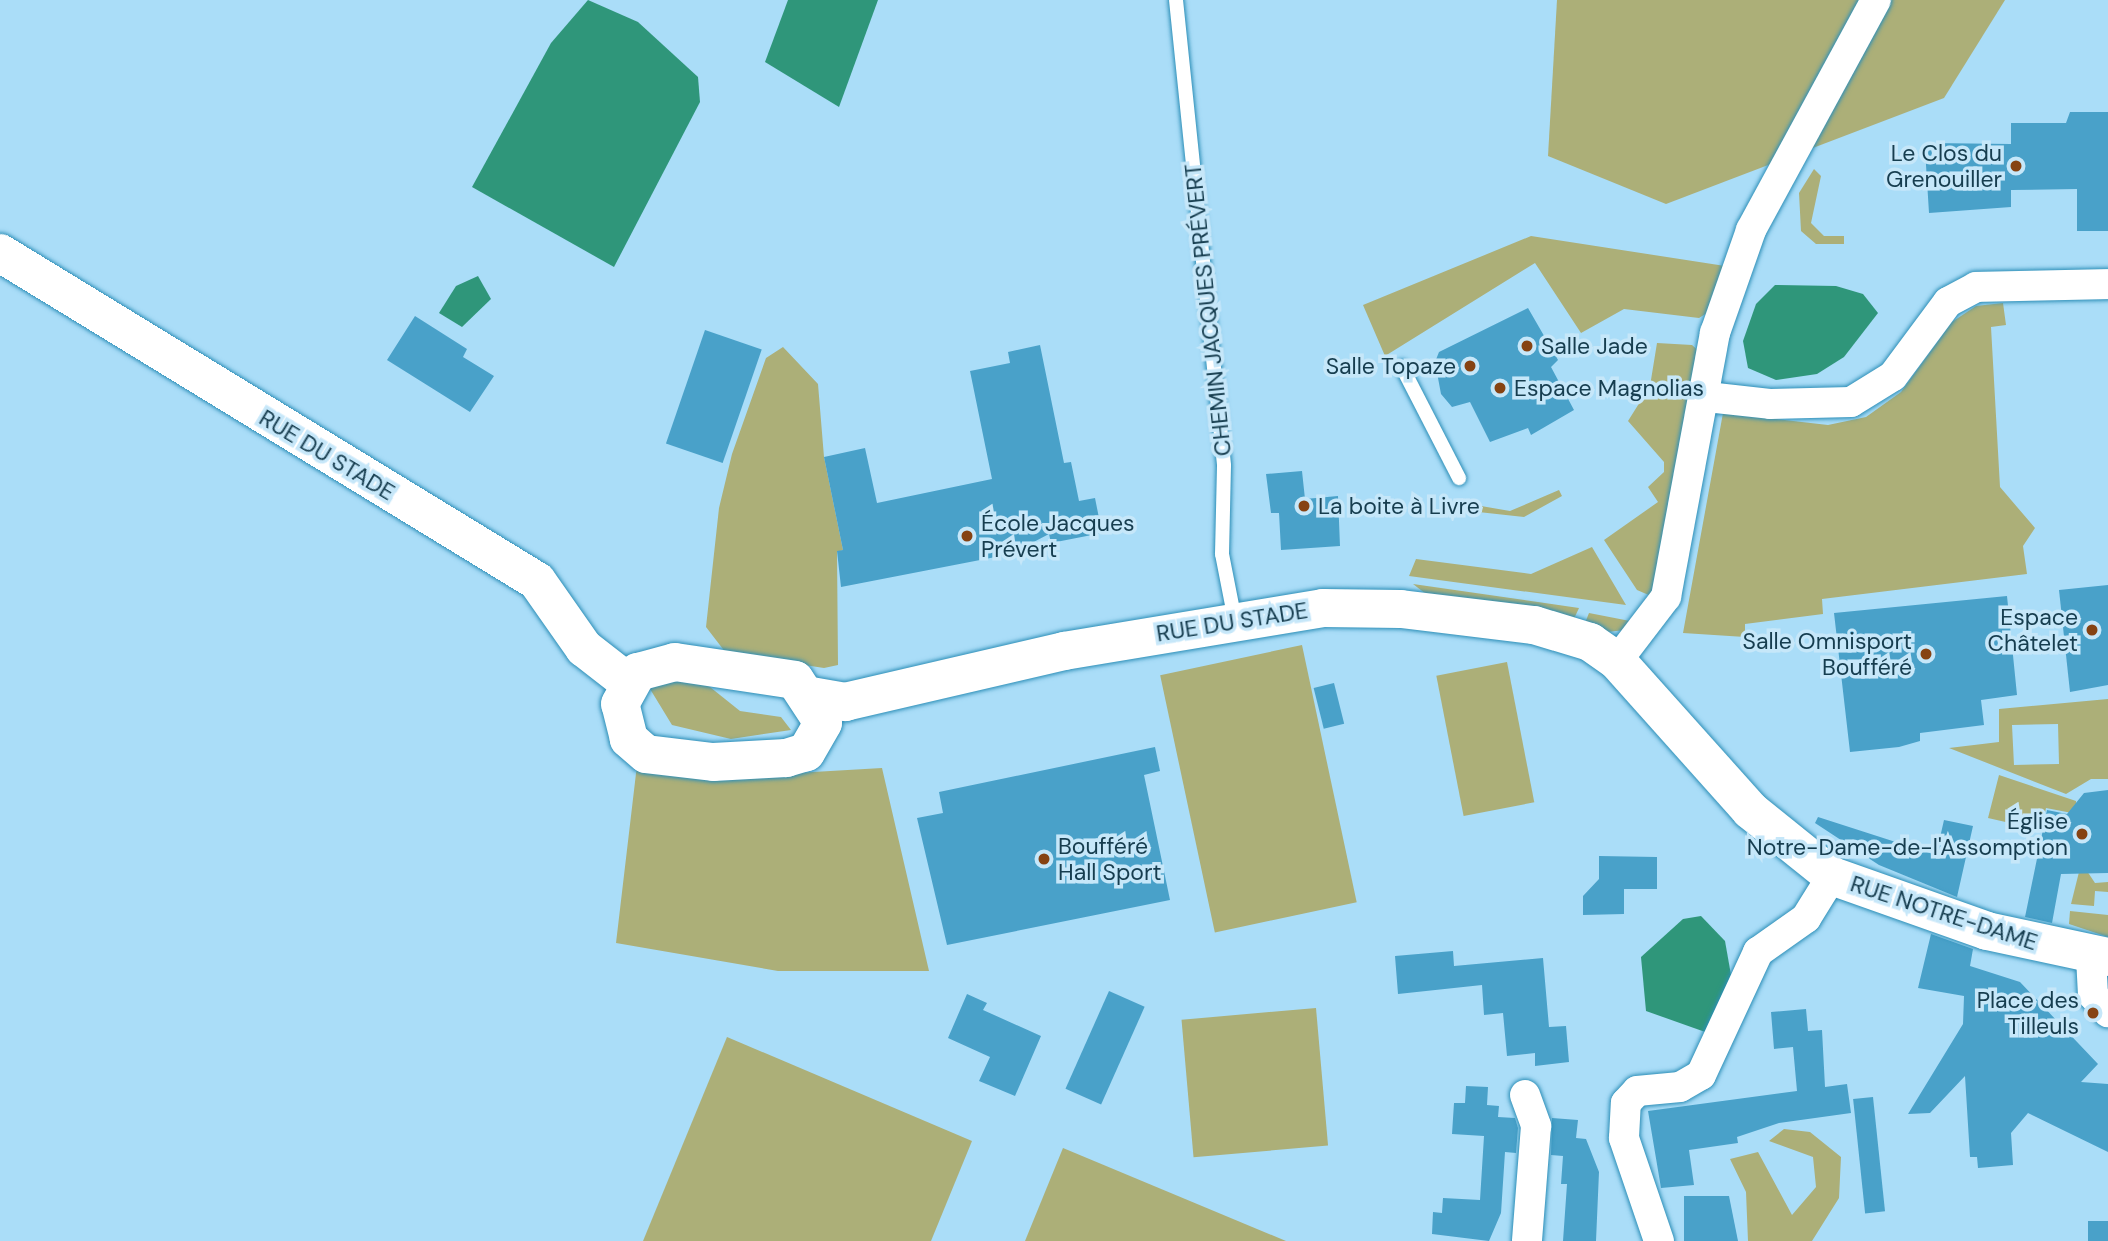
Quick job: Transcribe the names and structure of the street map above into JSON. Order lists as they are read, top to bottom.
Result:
{
  "streets": {
    "street": ["RUE DU STADE", "RUE NOTRE-DAME"],
    "lane": ["CHEMIN JACQUES PRÉVERT"]
  },
  "crossings": [
    ["CHEMIN JACQUES PRÉVERT", "RUE DU STADE"],
    ["RUE DU STADE", "RUE NOTRE-DAME"]
  ],
  "places": [
    "Le Clos du Grenouiller",
    "Salle Jade",
    "Salle Topaze",
    "Espace Magnolias",
    "La boite à Livre",
    "École Jacques Prévert",
    "Espace Châtelet",
    "Salle Omnisport Boufféré",
    "Église Notre-Dame-de-l'Assomption",
    "Boufféré Hall Sport",
    "Place des Tilleuls"
  ]
}
